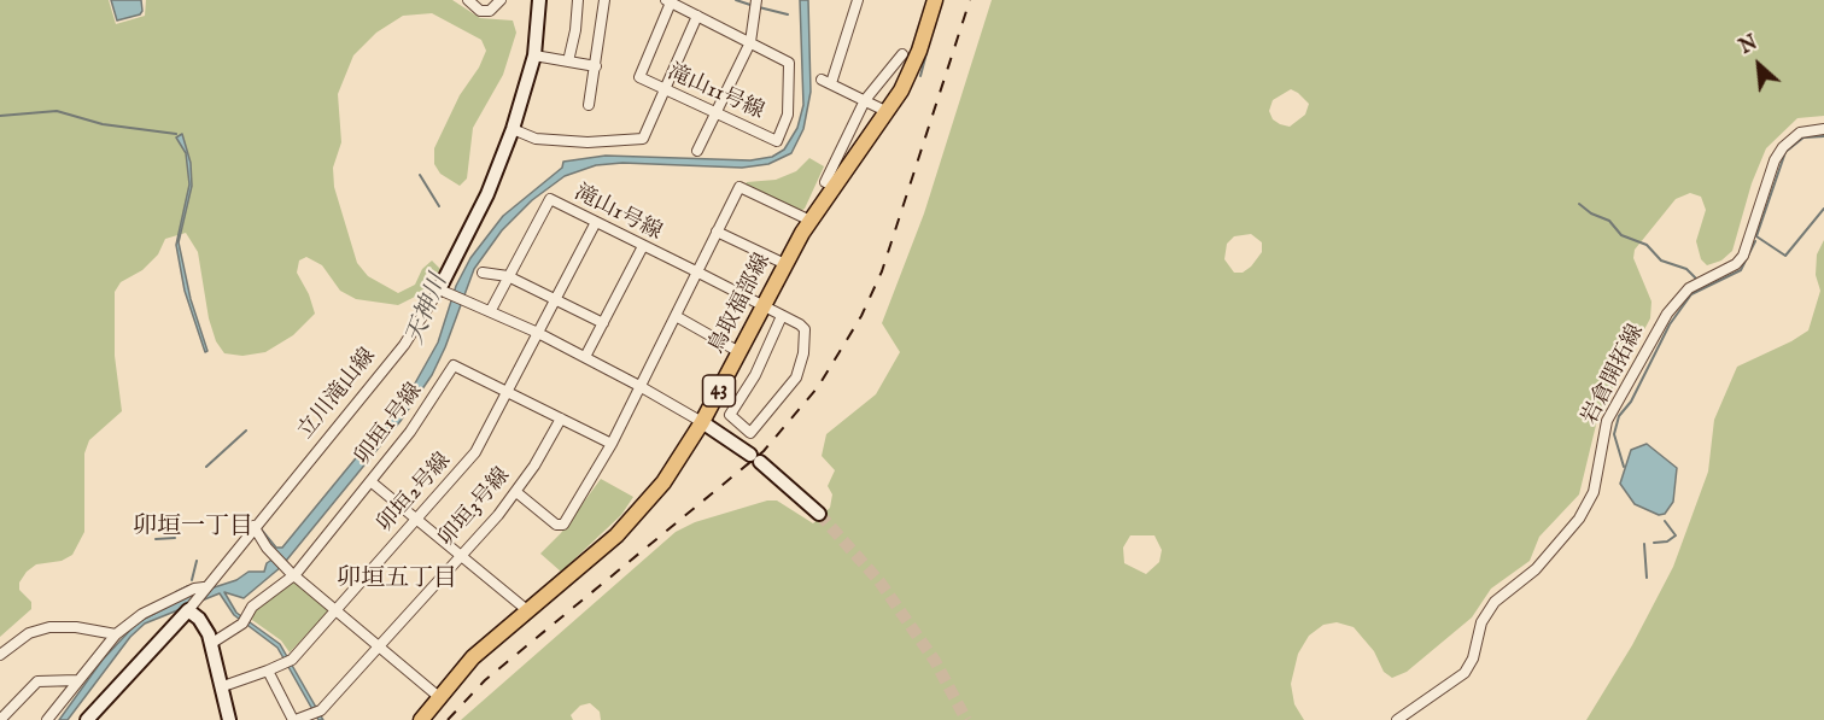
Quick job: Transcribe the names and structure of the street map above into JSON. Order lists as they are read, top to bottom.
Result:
{
  "streets": {
    "main road": ["鳥取福部線", "43"],
    "street": [
      "滝山11号線",
      "滝山1号線",
      "岩倉開拓線",
      "立川滝山線",
      "卯垣1号線",
      "卯垣2号線",
      "卯垣3号線"
    ]
  },
  "crossings": [
    ["滝山1号線", "鳥取福部線"],
    ["滝山1号線", "卯垣2号線"],
    ["卯垣1号線", "卯垣2号線"],
    ["卯垣1号線", "卯垣3号線"]
  ],
  "districts": ["卯垣一丁目", "卯垣五丁目"],
  "water": ["天神川"],
  "north": "top left"
}
